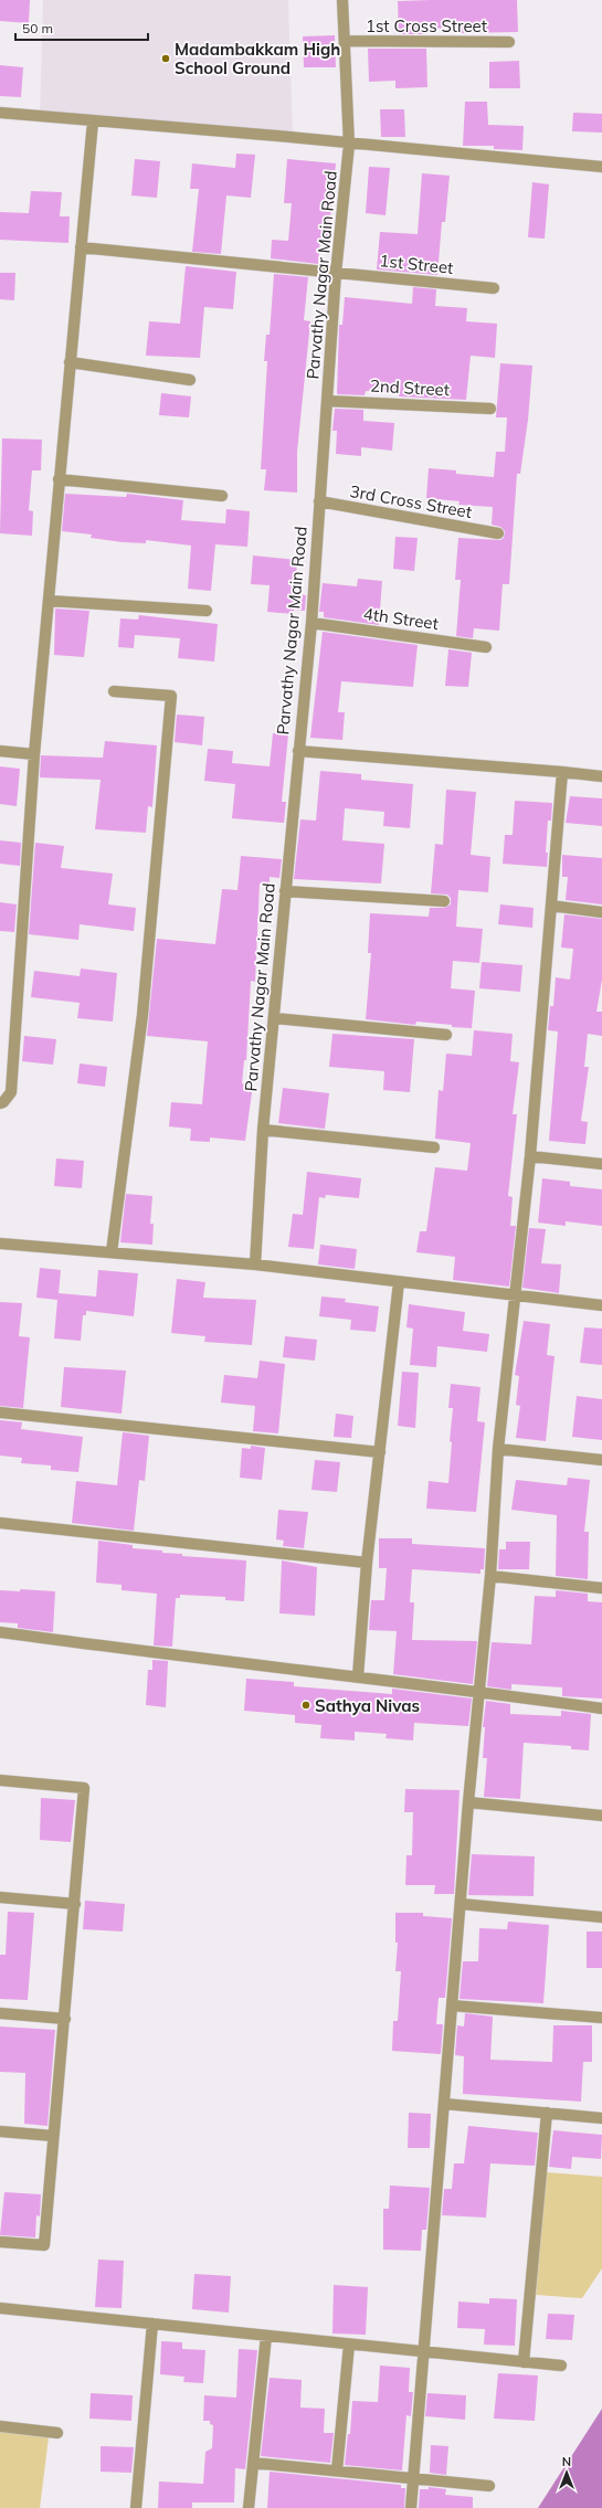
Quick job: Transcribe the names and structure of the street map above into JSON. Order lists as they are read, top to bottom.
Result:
{
  "streets": {
    "street": [
      "1st Cross Street",
      "1st Street",
      "Parvathy Nagar Main Road",
      "2nd Street",
      "3rd Cross Street",
      "4th Street"
    ]
  },
  "crossings": [
    ["1st Cross Street", "Parvathy Nagar Main Road"],
    ["1st Street", "Parvathy Nagar Main Road"],
    ["Parvathy Nagar Main Road", "2nd Street"],
    ["Parvathy Nagar Main Road", "3rd Cross Street"],
    ["Parvathy Nagar Main Road", "4th Street"]
  ],
  "places": ["Madambakkam High School Ground", "Sathya Nivas"],
  "scale_bar": "50 m",
  "north": "top"
}
